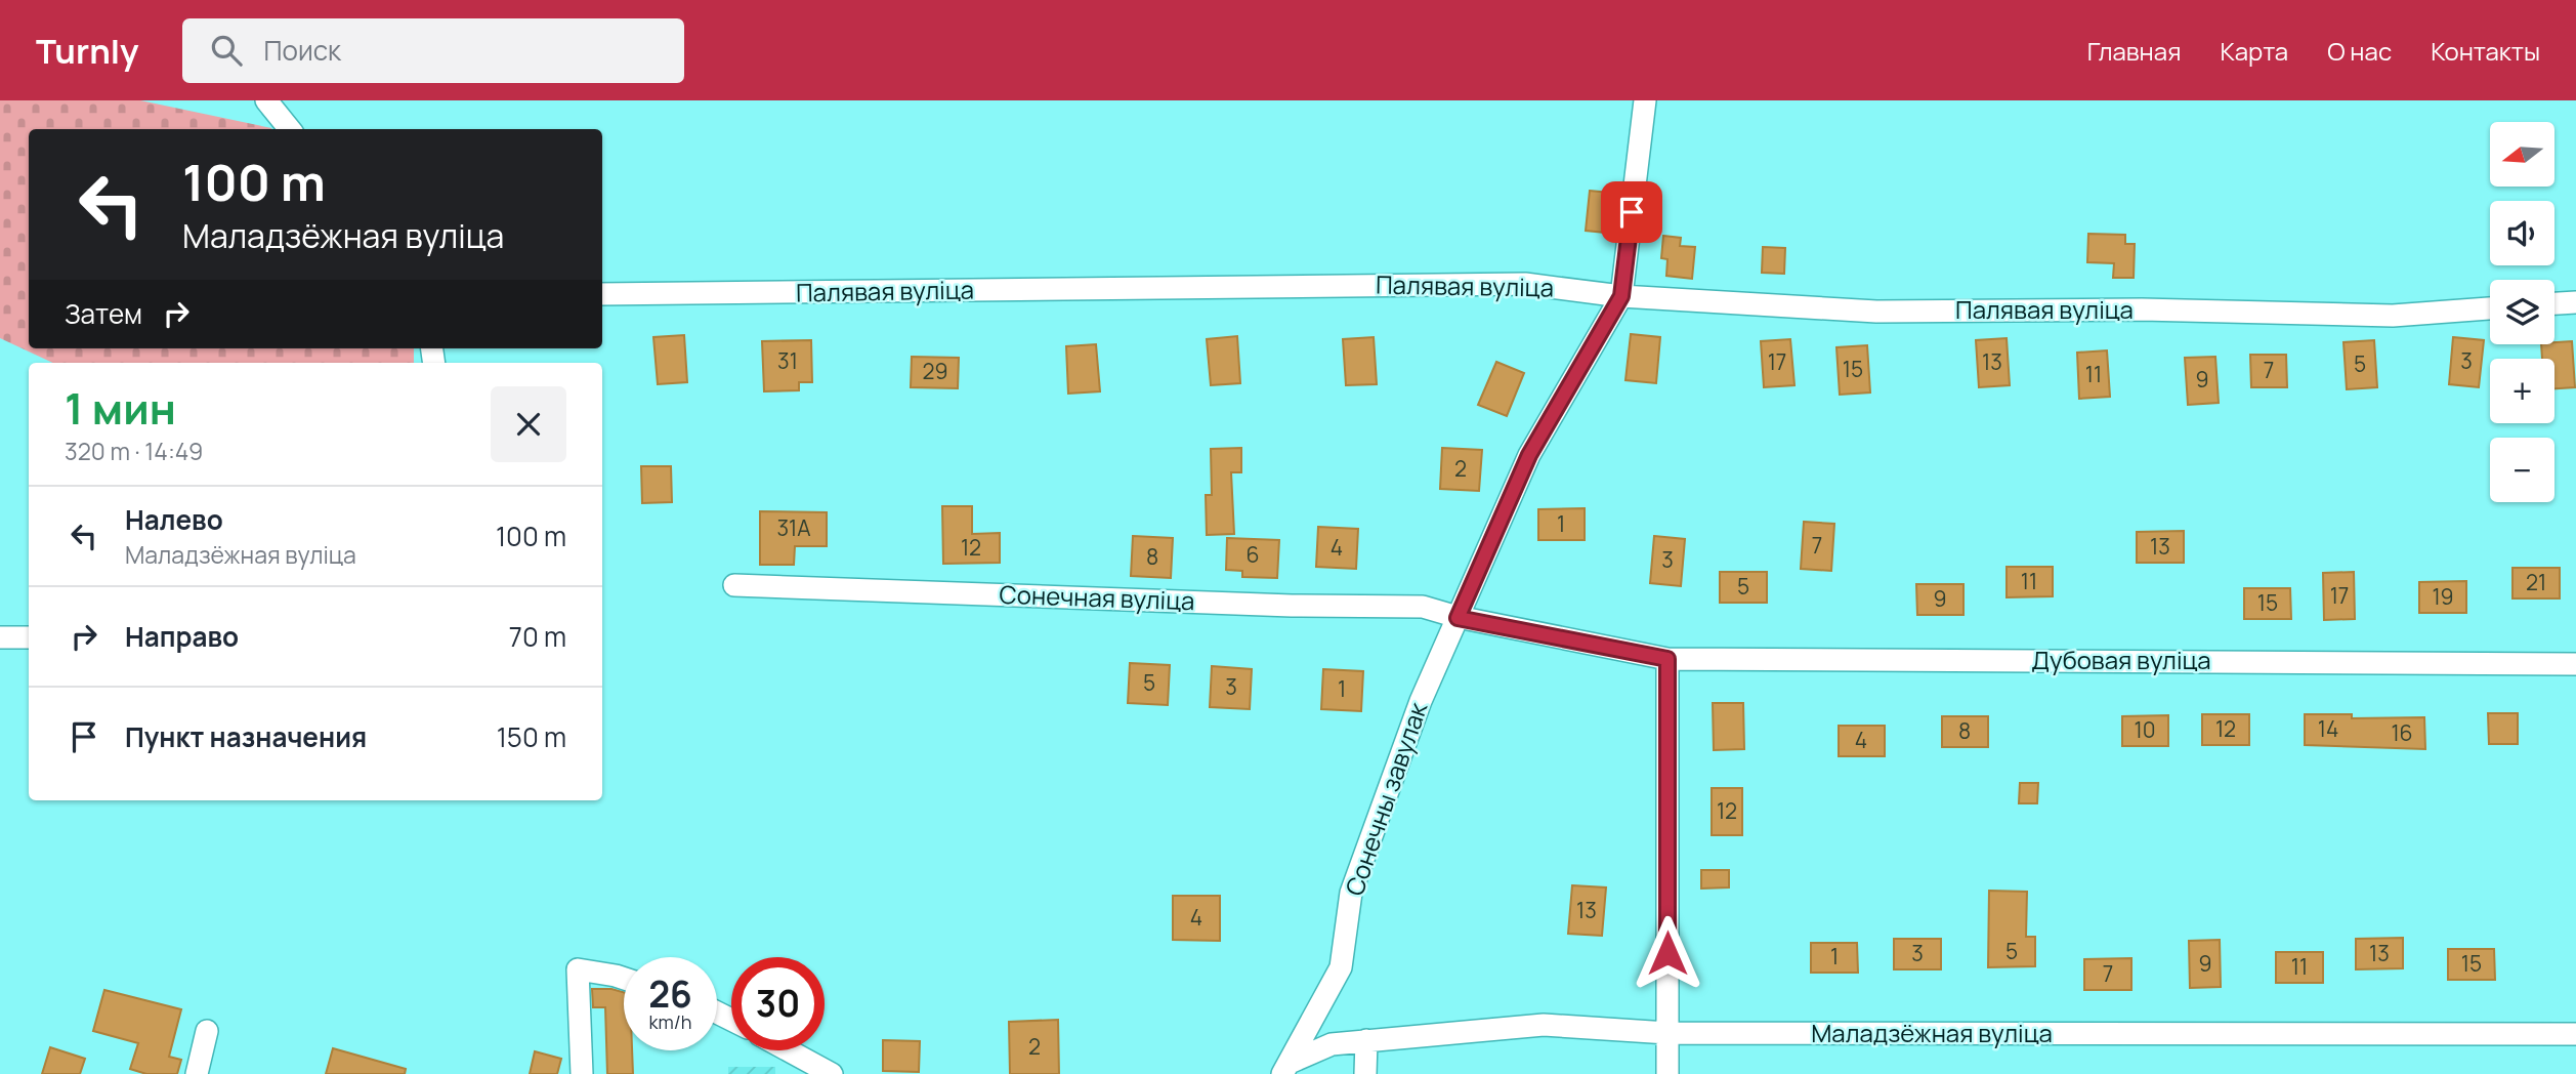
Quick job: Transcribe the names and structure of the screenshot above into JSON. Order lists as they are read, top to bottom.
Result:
{
  "streets": {
    "street": [
      "Палявая вуліца",
      "Сонечная вуліца",
      "Дубовая вуліца",
      "Сонечны завулак",
      "Маладзёжная вуліца"
    ]
  },
  "crossings": [
    ["Палявая вуліца", "Сонечны завулак"],
    ["Сонечная вуліца", "Сонечны завулак"],
    ["Сонечны завулак", "Маладзёжная вуліца"]
  ],
  "house_numbers": [
    "31",
    "3",
    "17",
    "13",
    "5",
    "15",
    "7",
    "29",
    "11",
    "9",
    "2",
    "1",
    "31А",
    "7",
    "13",
    "12",
    "4",
    "6",
    "8",
    "3",
    "11",
    "21",
    "5",
    "17",
    "19",
    "9",
    "15",
    "5",
    "3",
    "1",
    "12",
    "14",
    "10",
    "8",
    "16",
    "4",
    "12",
    "13",
    "4",
    "5",
    "3",
    "13",
    "1",
    "9",
    "15",
    "11",
    "7",
    "2"
  ],
  "north": "left",
  "page": {
    "header": "Turnly",
    "search": "Поиск",
    "nav": [
      "Главная",
      "Карта",
      "О нас",
      "Контакты"
    ],
    "map_buttons": ["+", "−"],
    "turn": ["100 m", "Маладзёжная вуліца"],
    "then": "Затем",
    "heading": ["1 мин", "320 m · 14:49"],
    "list": [
      {
        "name": "Налево",
        "note": "Маладзёжная вуліца",
        "value": "100 m"
      },
      {
        "name": "Направо",
        "value": "70 m"
      },
      {
        "name": "Пункт назначения",
        "value": "150 m"
      }
    ],
    "speed": "26 km/h",
    "limit": "30"
  }
}
